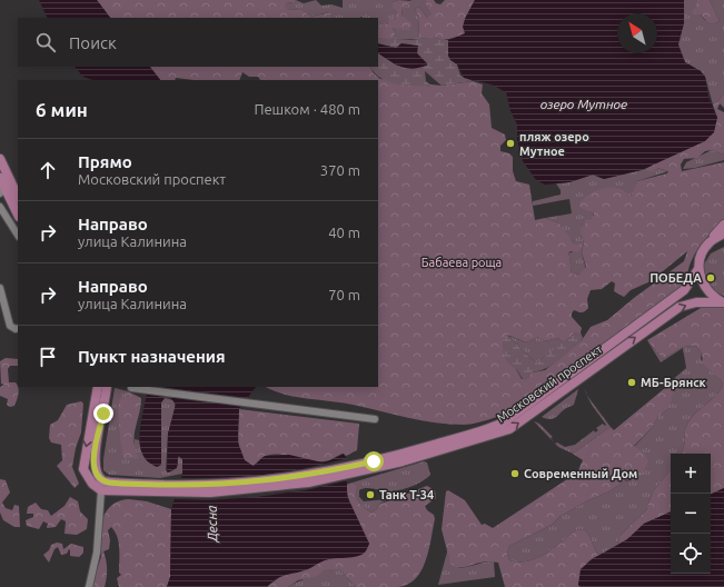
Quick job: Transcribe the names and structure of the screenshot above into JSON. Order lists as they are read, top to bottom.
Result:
{
  "streets": {
    "main road": ["Московский проспект"]
  },
  "water": ["озеро Мутное", "Десна"],
  "parks": ["Бабаева роща"],
  "places": [
    "пляж озеро Мутное",
    "ПОБЕДА",
    "МБ-Брянск",
    "Современный Дом",
    "Танк Т-34"
  ],
  "north": "top left",
  "page": {
    "search": "Поиск",
    "heading": ["6 мин", "Пешком · 480 m"],
    "list": [
      ["Прямо", "Московский проспект", "370 m"],
      ["Направо", "улица Калинина", "40 m"],
      ["Направо", "улица Калинина", "70 m"],
      "Пункт назначения"
    ],
    "map_buttons": ["+", "−"]
  }
}
